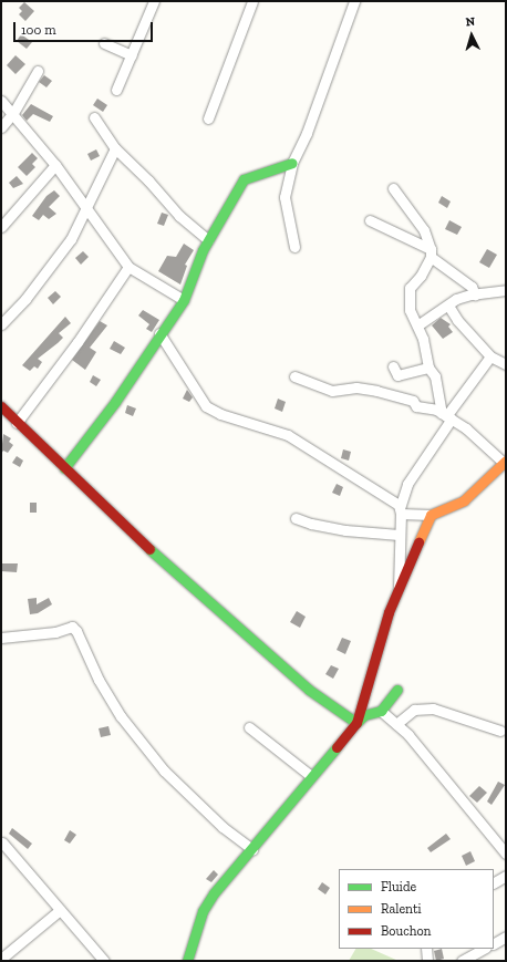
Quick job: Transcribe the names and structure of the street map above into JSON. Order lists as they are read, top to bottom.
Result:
{
  "legend": ["Fluide", "Ralenti", "Bouchon"],
  "scale_bar": "100 m",
  "north": "top"
}
